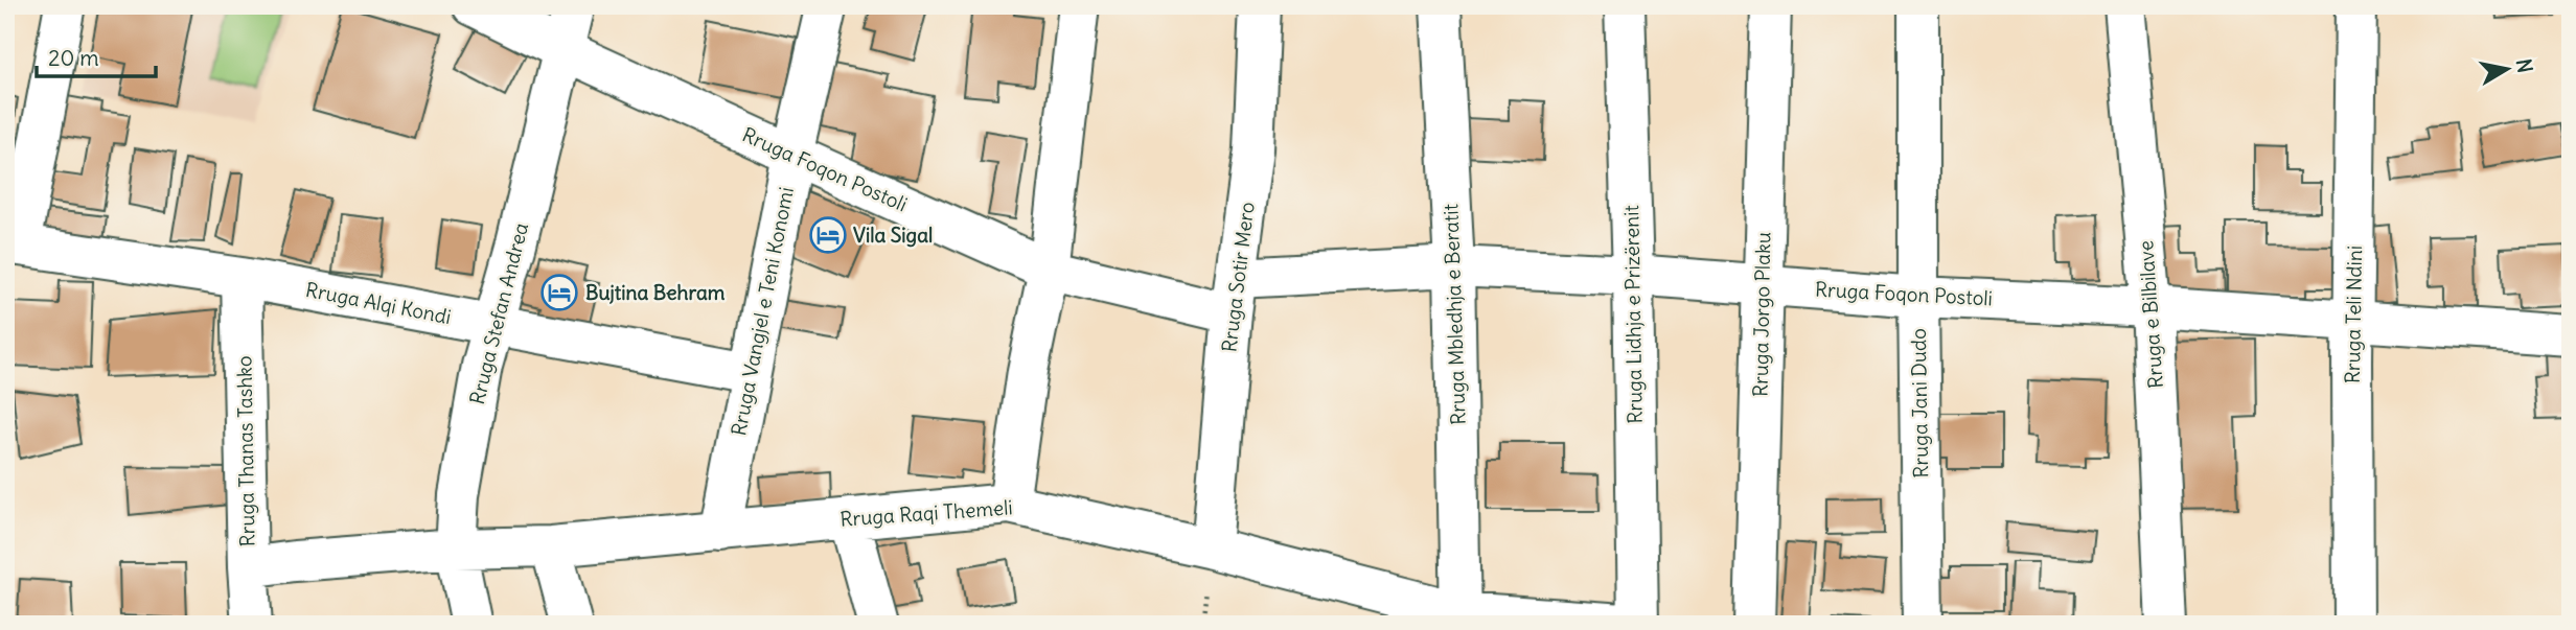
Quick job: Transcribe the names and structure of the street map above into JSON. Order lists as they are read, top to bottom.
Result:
{
  "streets": {
    "street": [
      "Rruga Foqon Postoli",
      "Rruga Sotir Mero",
      "Rruga Alqi Kondi",
      "Rruga Vangjel e Teni Konomi",
      "Rruga Stefan Andrea",
      "Rruga Mbledhja e Beratit",
      "Rruga Lidhja e Prizërenit",
      "Rruga Jorgo Plaku",
      "Rruga e Bilbilave",
      "Rruga Teli Ndini",
      "Rruga Jani Dudo",
      "Rruga Thanas Tashko",
      "Rruga Raqi Themeli"
    ]
  },
  "crossings": [
    ["Rruga Foqon Postoli", "Rruga Sotir Mero"],
    ["Rruga Foqon Postoli", "Rruga Vangjel e Teni Konomi"],
    ["Rruga Foqon Postoli", "Rruga Stefan Andrea"],
    ["Rruga Foqon Postoli", "Rruga Mbledhja e Beratit"],
    ["Rruga Foqon Postoli", "Rruga Lidhja e Prizërenit"],
    ["Rruga Foqon Postoli", "Rruga Jorgo Plaku"],
    ["Rruga Foqon Postoli", "Rruga e Bilbilave"],
    ["Rruga Foqon Postoli", "Rruga Teli Ndini"],
    ["Rruga Foqon Postoli", "Rruga Jani Dudo"],
    ["Rruga Sotir Mero", "Rruga Raqi Themeli"],
    ["Rruga Alqi Kondi", "Rruga Vangjel e Teni Konomi"],
    ["Rruga Alqi Kondi", "Rruga Stefan Andrea"],
    ["Rruga Alqi Kondi", "Rruga Thanas Tashko"],
    ["Rruga Vangjel e Teni Konomi", "Rruga Raqi Themeli"],
    ["Rruga Stefan Andrea", "Rruga Raqi Themeli"],
    ["Rruga Mbledhja e Beratit", "Rruga Raqi Themeli"],
    ["Rruga Lidhja e Prizërenit", "Rruga Raqi Themeli"],
    ["Rruga Thanas Tashko", "Rruga Raqi Themeli"]
  ],
  "places": {
    "hotel": ["Vila Sigal", "Bujtina Behram"]
  },
  "scale_bar": "20 m",
  "north": "right"
}
